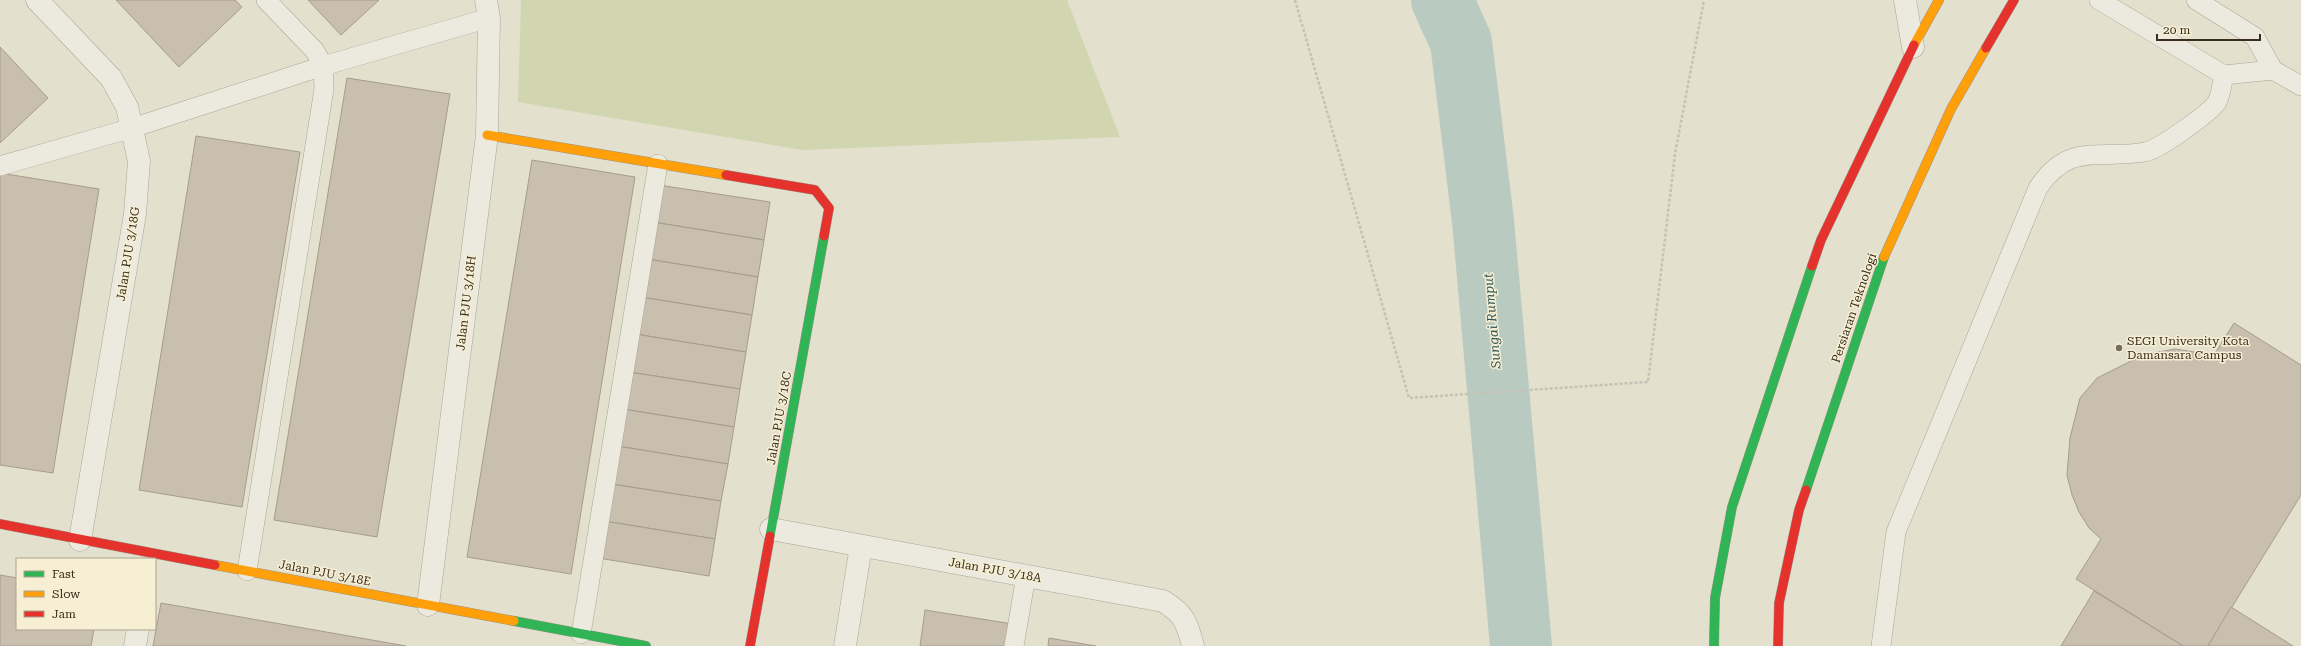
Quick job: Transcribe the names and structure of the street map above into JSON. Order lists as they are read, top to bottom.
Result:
{
  "streets": {
    "street": [
      "Jalan PJU 3/18G",
      "Jalan PJU 3/18H",
      "Persiaran Teknologi",
      "Jalan PJU 3/18C",
      "Jalan PJU 3/18A",
      "Jalan PJU 3/18E"
    ]
  },
  "crossings": [
    ["Jalan PJU 3/18G", "Jalan PJU 3/18E"],
    ["Jalan PJU 3/18H", "Jalan PJU 3/18E"],
    ["Jalan PJU 3/18C", "Jalan PJU 3/18A"]
  ],
  "water": ["Sungai Rumput"],
  "places": ["SEGI University Kota Damansara Campus"],
  "legend": ["Fast", "Slow", "Jam"],
  "scale_bar": "20 m"
}
